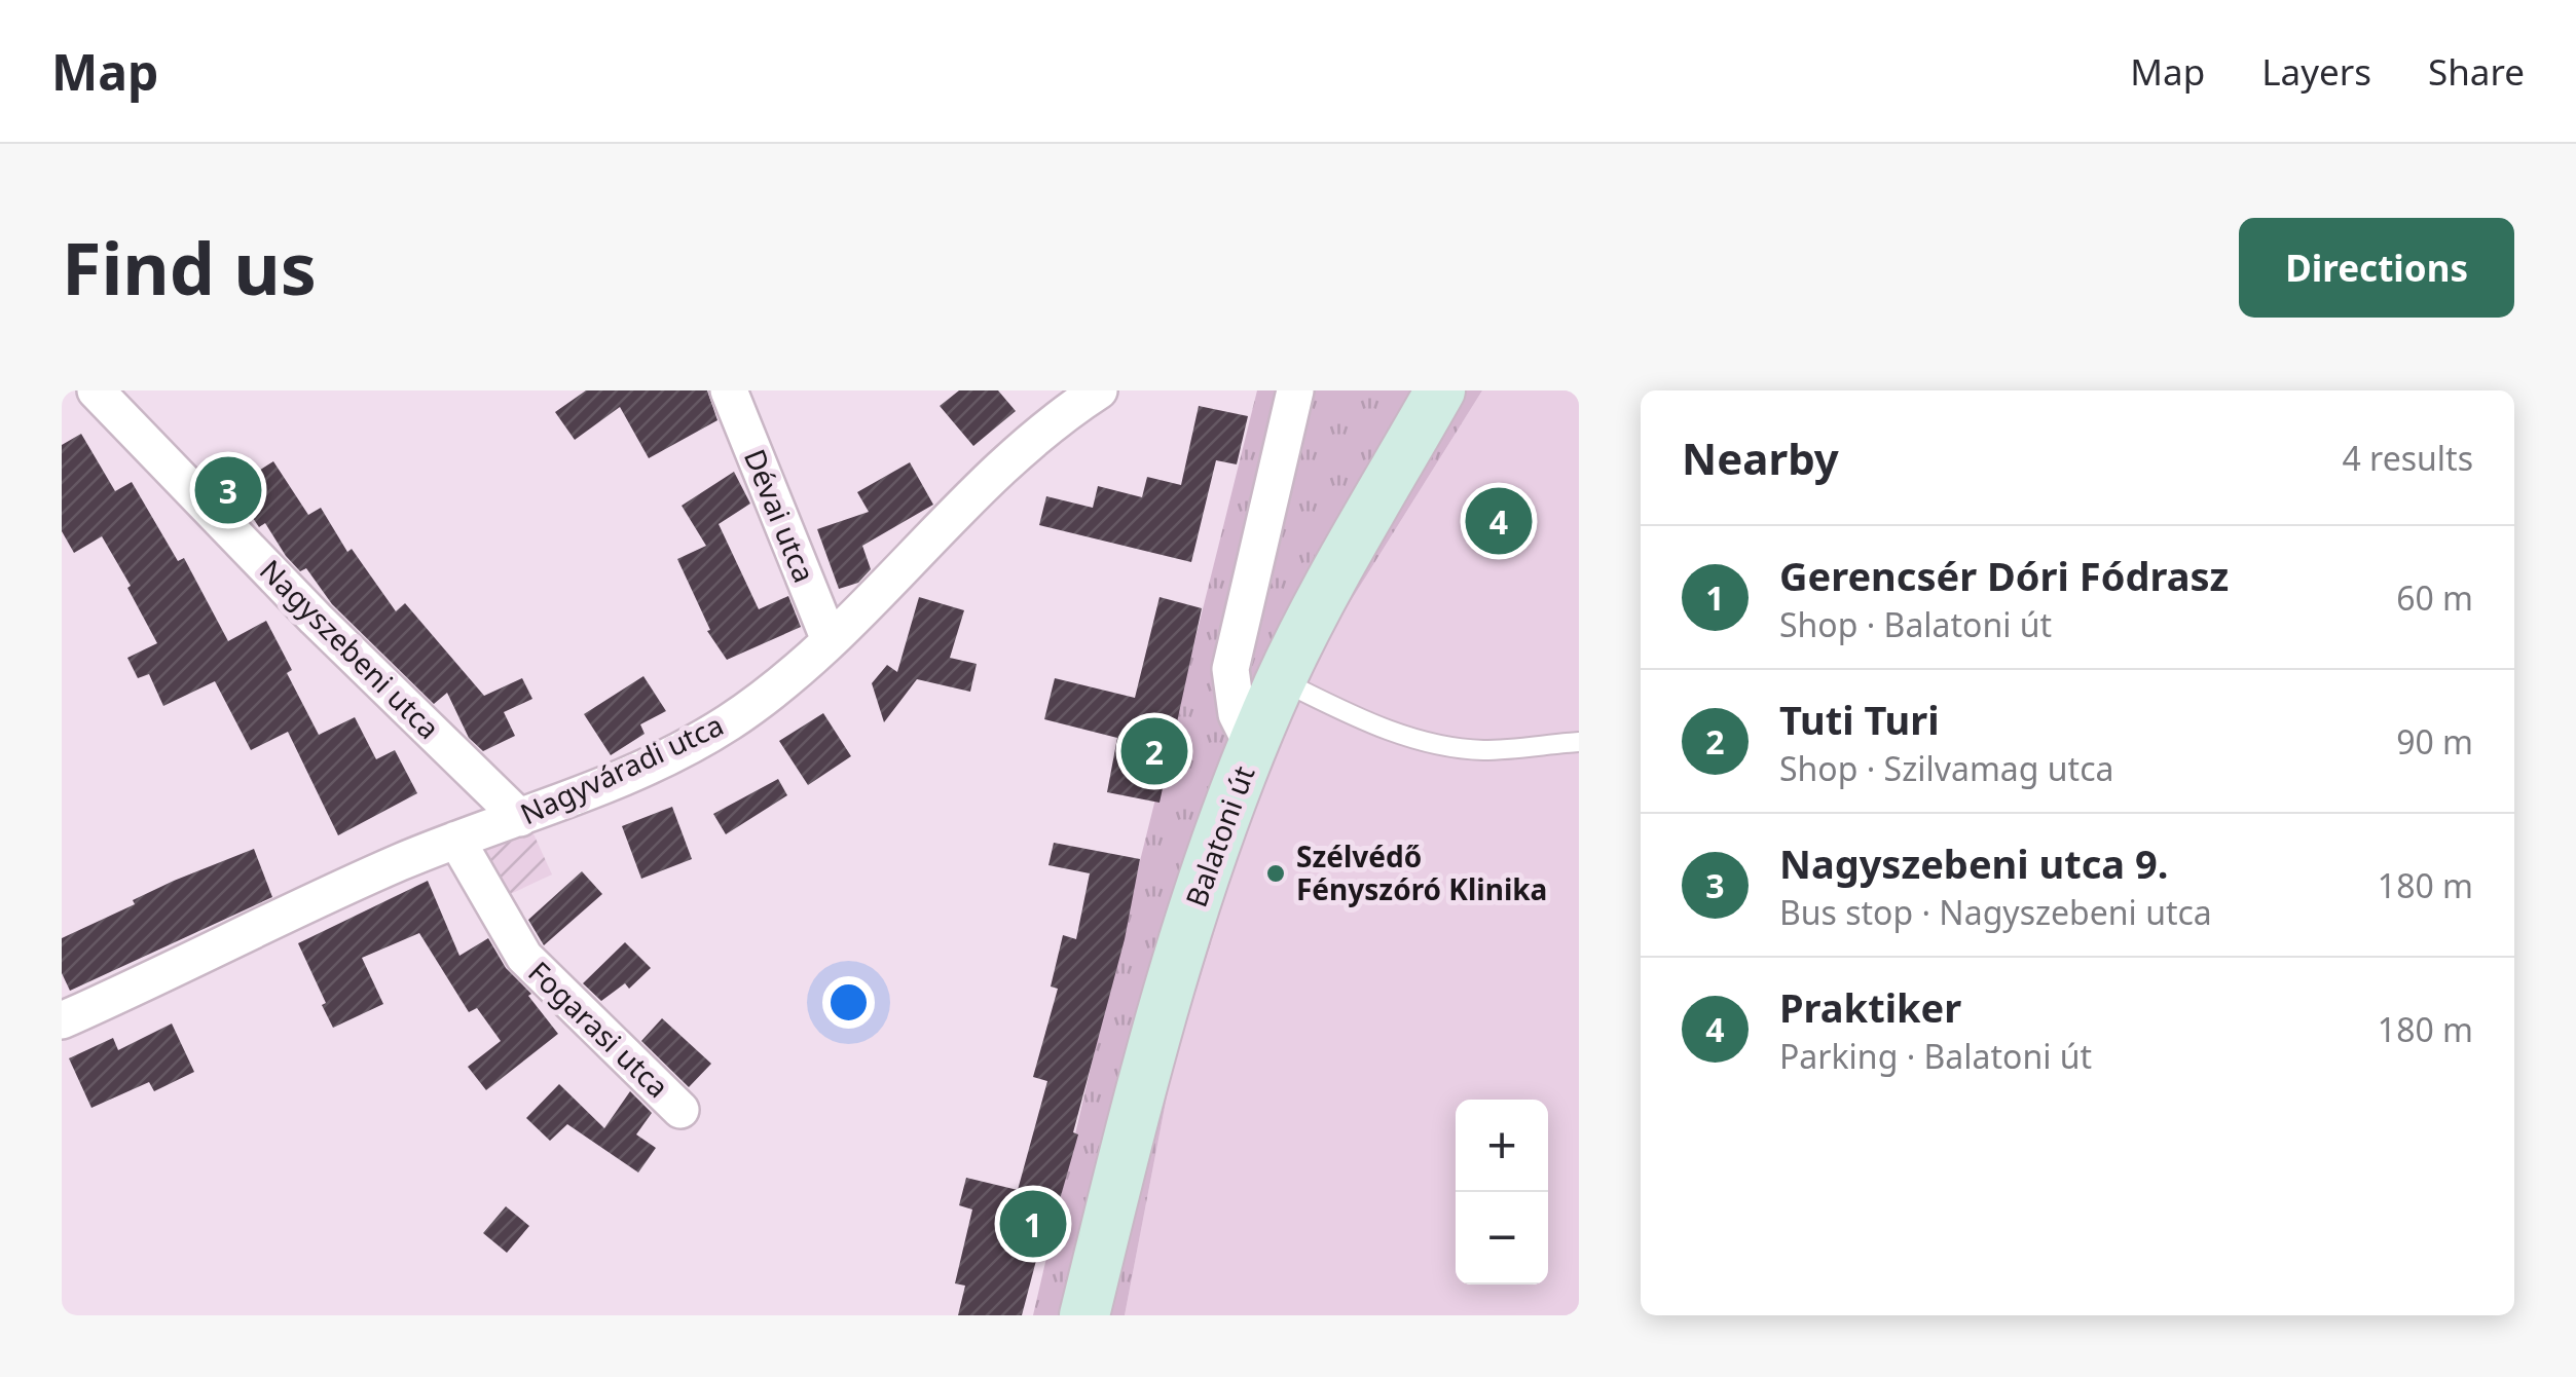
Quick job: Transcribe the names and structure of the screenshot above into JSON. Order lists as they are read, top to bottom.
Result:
{
  "streets": {
    "main road": ["Balatoni út"],
    "street": [
      "Dévai utca",
      "Nagyszebeni utca",
      "Nagyváradi utca",
      "Fogarasi utca"
    ]
  },
  "crossings": [
    ["Dévai utca", "Nagyváradi utca"],
    ["Nagyszebeni utca", "Nagyváradi utca"],
    ["Nagyváradi utca", "Fogarasi utca"]
  ],
  "places": ["Szélvédő Fényszóró Klinika"],
  "page": {
    "header": "Map",
    "nav": ["Map", "Layers", "Share"],
    "title": "Find us",
    "buttons": "Directions",
    "heading": ["Nearby", "4 results"],
    "pins": [
      "3",
      "4",
      "2",
      "1"
    ],
    "list": [
      {
        "mark": "1",
        "name": "Gerencsér Dóri Fódrasz",
        "note": "Shop · Balatoni út",
        "value": "60 m"
      },
      {
        "mark": "2",
        "name": "Tuti Turi",
        "note": "Shop · Szilvamag utca",
        "value": "90 m"
      },
      {
        "mark": "3",
        "name": "Nagyszebeni utca 9.",
        "note": "Bus stop · Nagyszebeni utca",
        "value": "180 m"
      },
      {
        "mark": "4",
        "name": "Praktiker",
        "note": "Parking · Balatoni út",
        "value": "180 m"
      }
    ],
    "map_buttons": ["+", "−"]
  }
}
